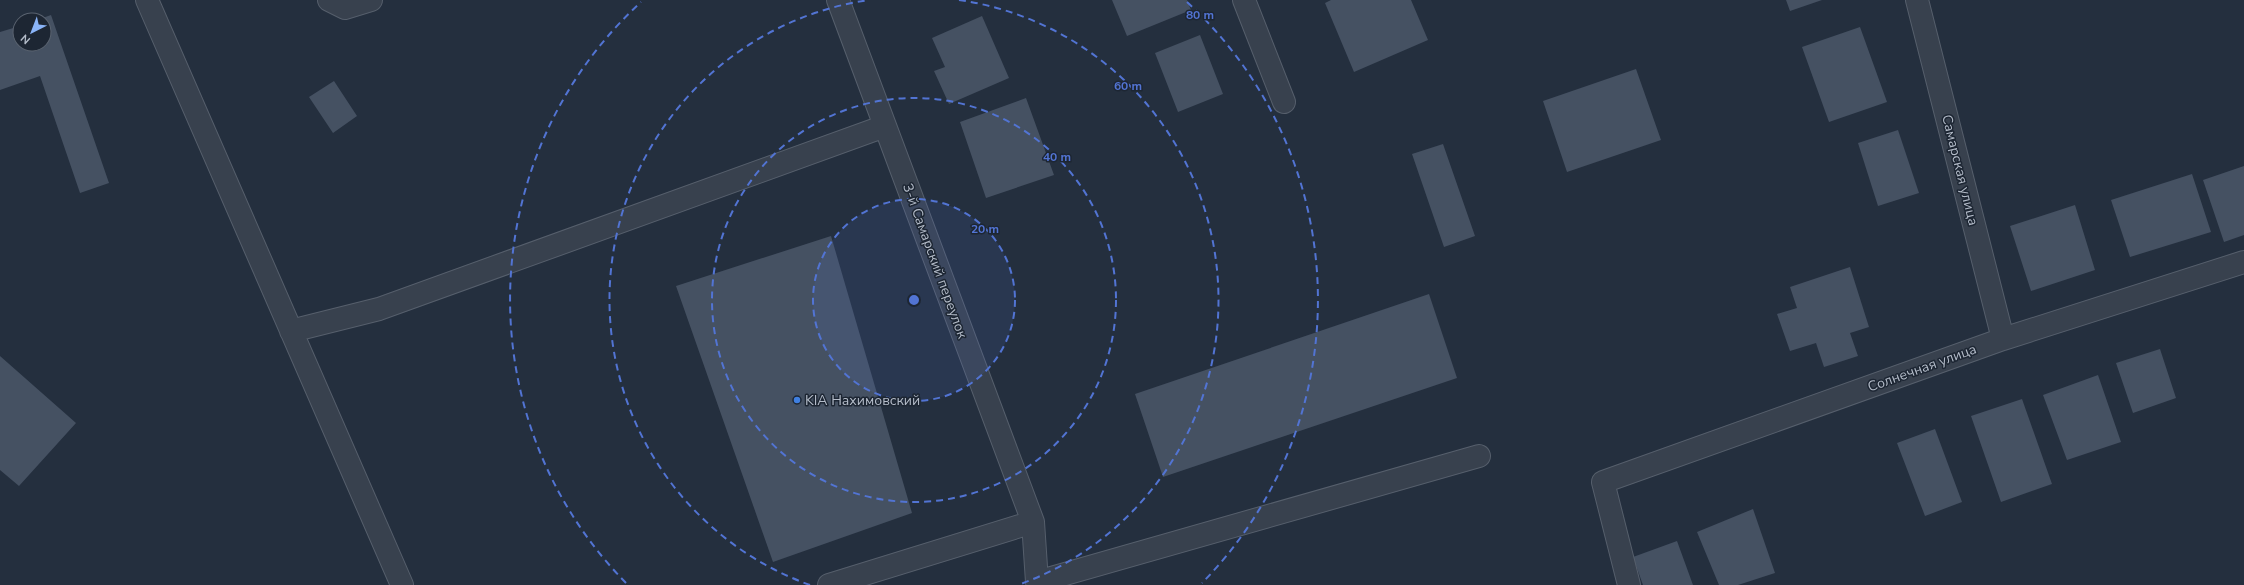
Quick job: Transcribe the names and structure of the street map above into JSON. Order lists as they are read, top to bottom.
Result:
{
  "streets": {
    "street": ["Самарская улица", "3-й Самарский переулок", "Солнечная улица"]
  },
  "crossings": [
    ["Самарская улица", "Солнечная улица"]
  ],
  "places": ["KIA Нахимовский"],
  "north": "bottom left",
  "rings": [
    "80 m",
    "60 m",
    "40 m",
    "20 m"
  ]
}
